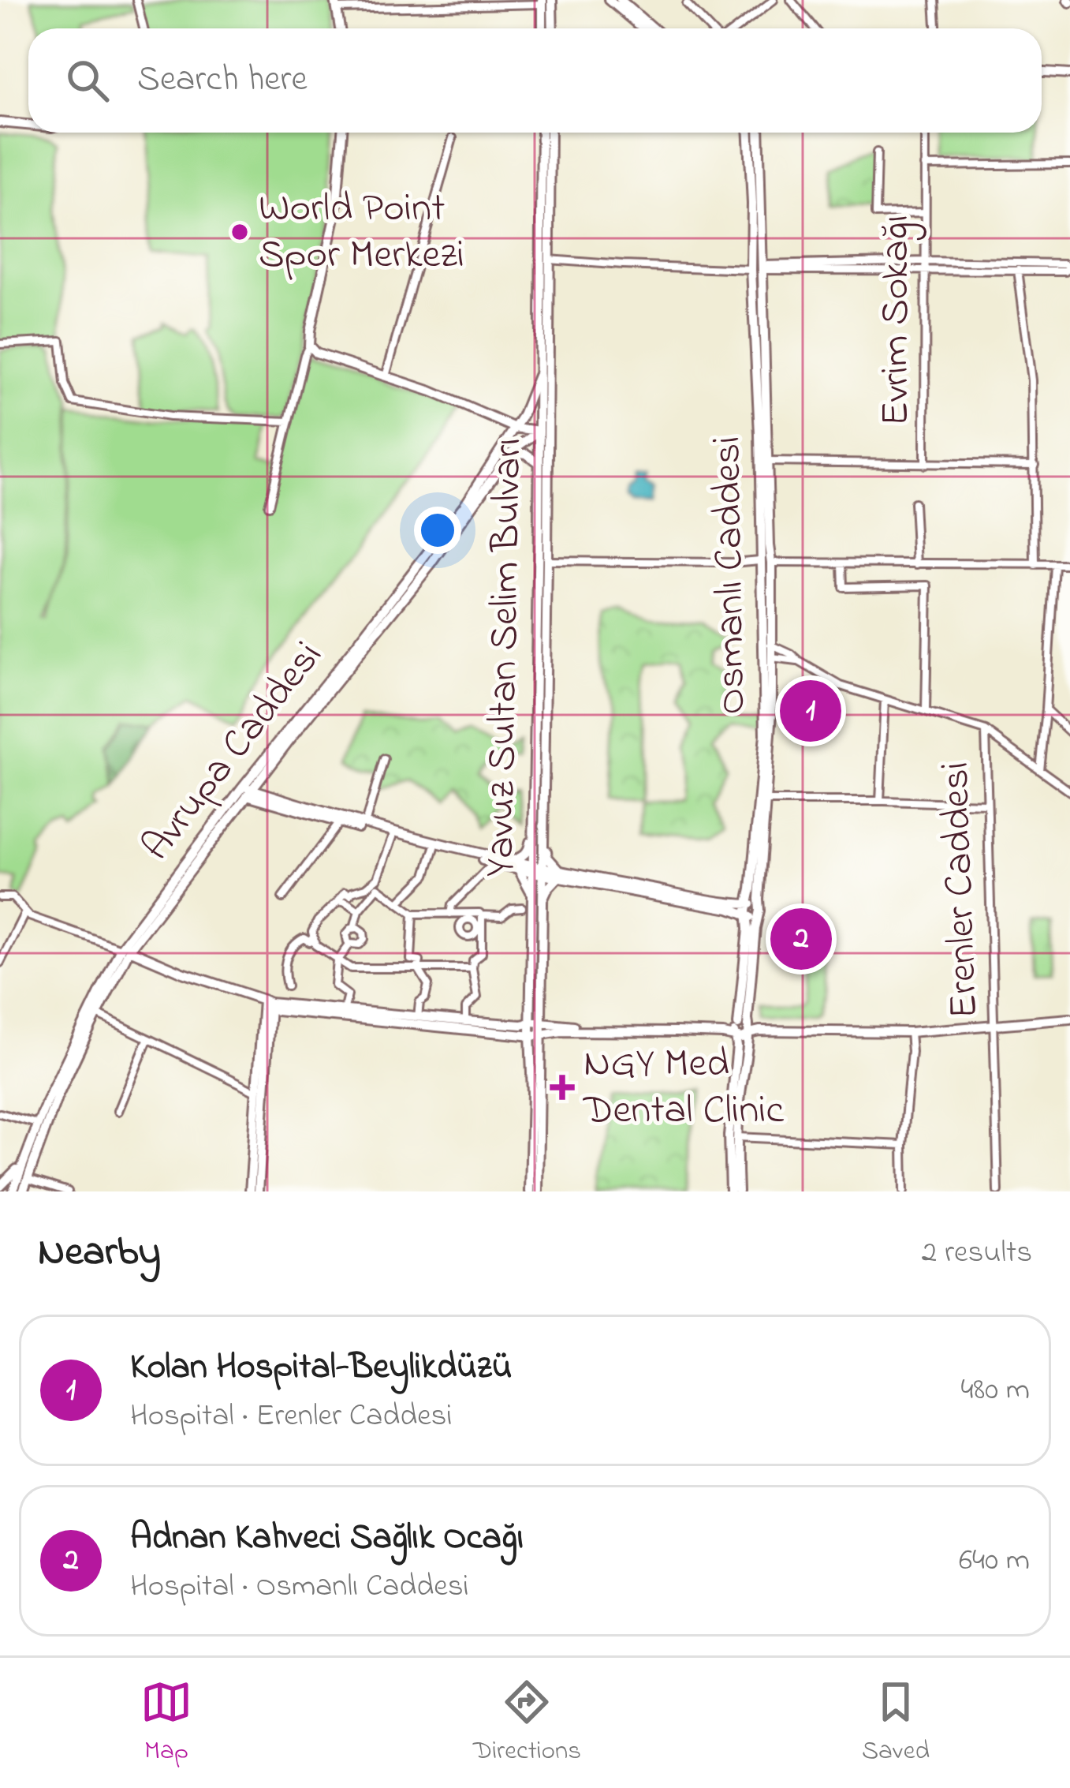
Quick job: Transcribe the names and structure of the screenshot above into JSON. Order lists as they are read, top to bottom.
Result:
{
  "streets": {
    "main road": ["Osmanlı Caddesi", "Yavuz Sultan Selim Bulvarı", "Avrupa Caddesi"],
    "street": ["Evrim Sokağı", "Erenler Caddesi"]
  },
  "crossings": [
    ["Evrim Sokağı", "Osmanlı Caddesi"],
    ["Osmanlı Caddesi", "Erenler Caddesi"],
    ["Yavuz Sultan Selim Bulvarı", "Avrupa Caddesi"]
  ],
  "places": {
    "other": ["World Point Spor Merkezi"],
    "health": ["NGY Med Dental Clinic"]
  },
  "page": {
    "search": "Search here",
    "pins": ["1", "2"],
    "heading": ["Nearby", "2 results"],
    "list": [
      {
        "mark": "1",
        "name": "Kolan Hospital-Beylikdüzü",
        "note": "Hospital · Erenler Caddesi",
        "value": "480 m"
      },
      {
        "mark": "2",
        "name": "Adnan Kahveci Sağlık Ocağı",
        "note": "Hospital · Osmanlı Caddesi",
        "value": "640 m"
      }
    ],
    "nav": ["Map", "Directions", "Saved"]
  }
}
